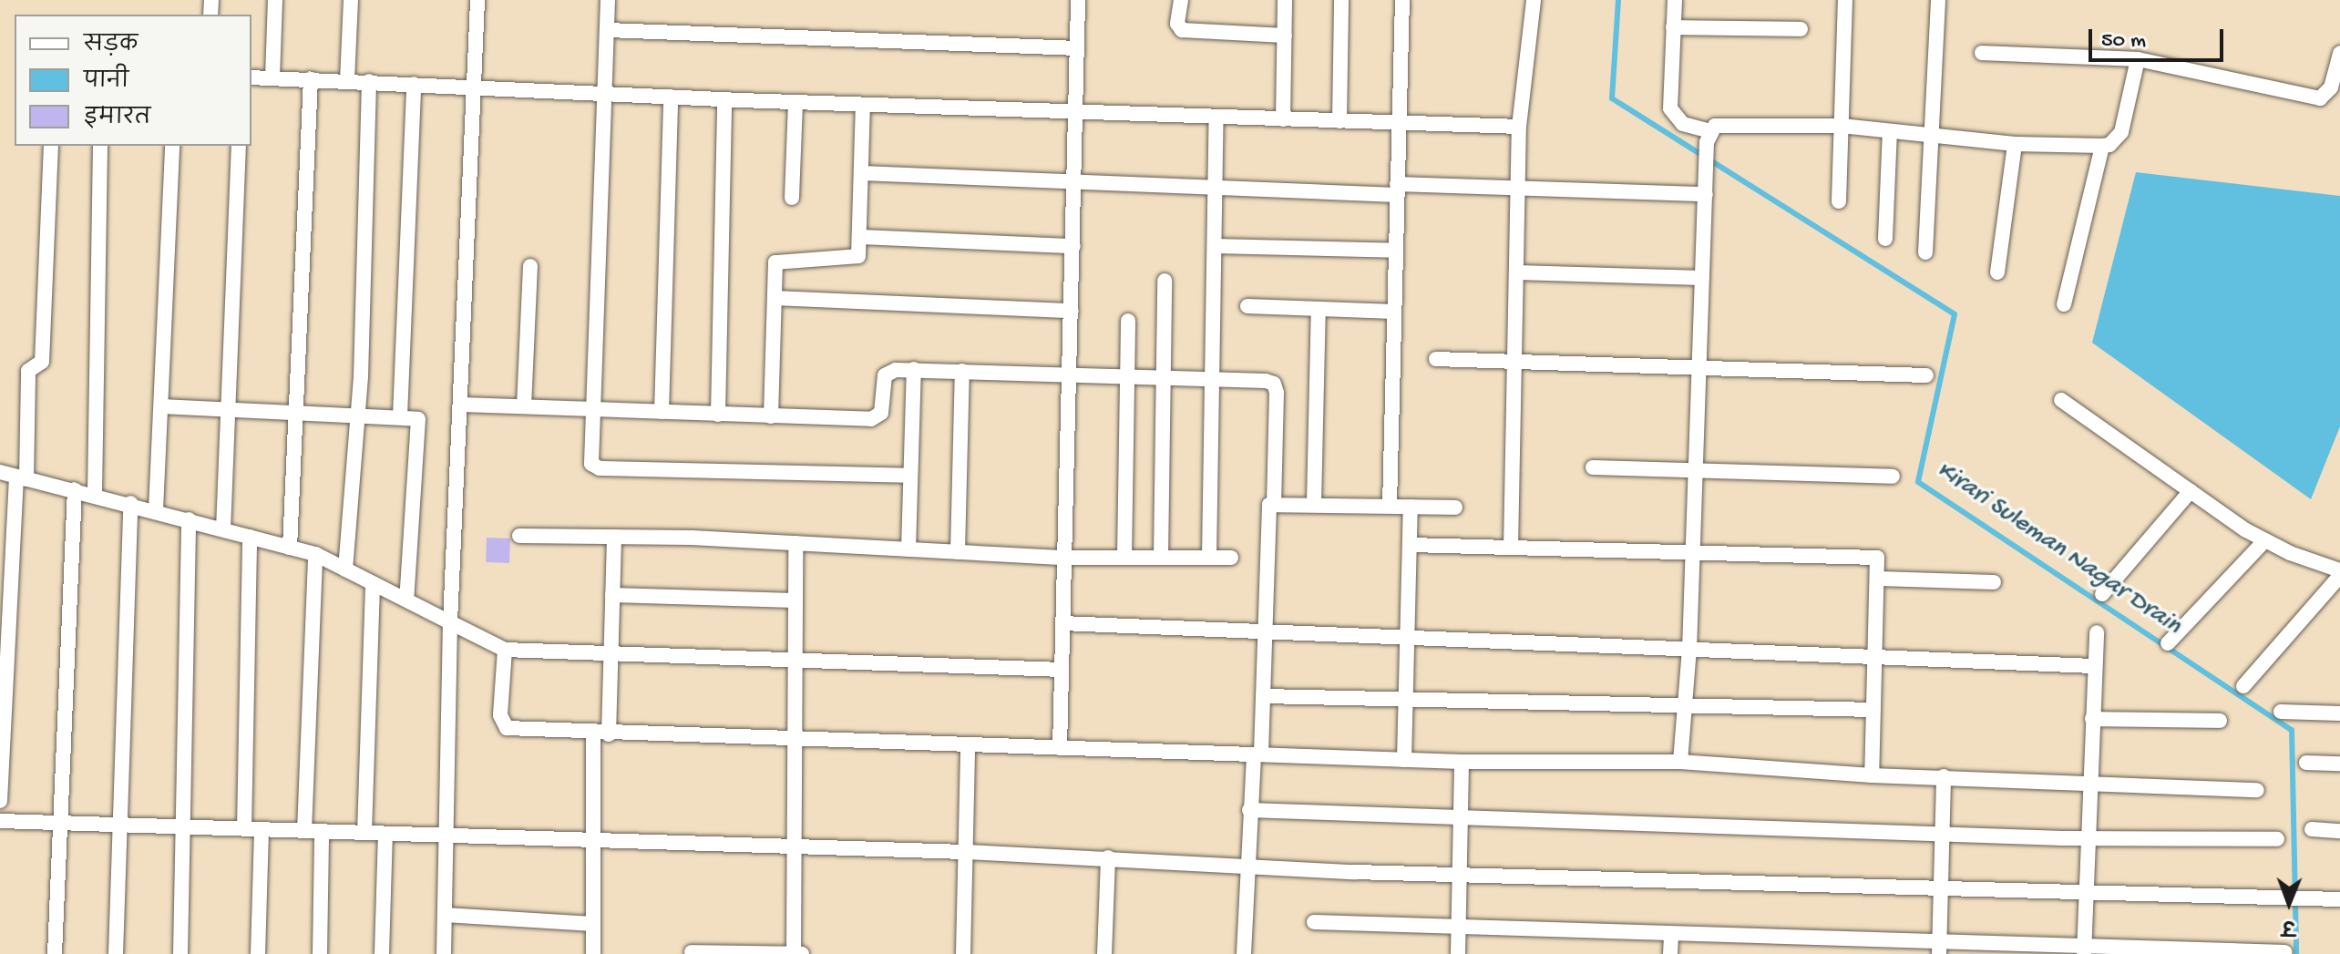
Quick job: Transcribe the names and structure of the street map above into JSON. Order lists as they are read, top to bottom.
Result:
{
  "water": ["Kirari Suleman Nagar Drain"],
  "legend": ["सड़क", "पानी", "इमारत"],
  "scale_bar": "50 m",
  "north": "bottom"
}
